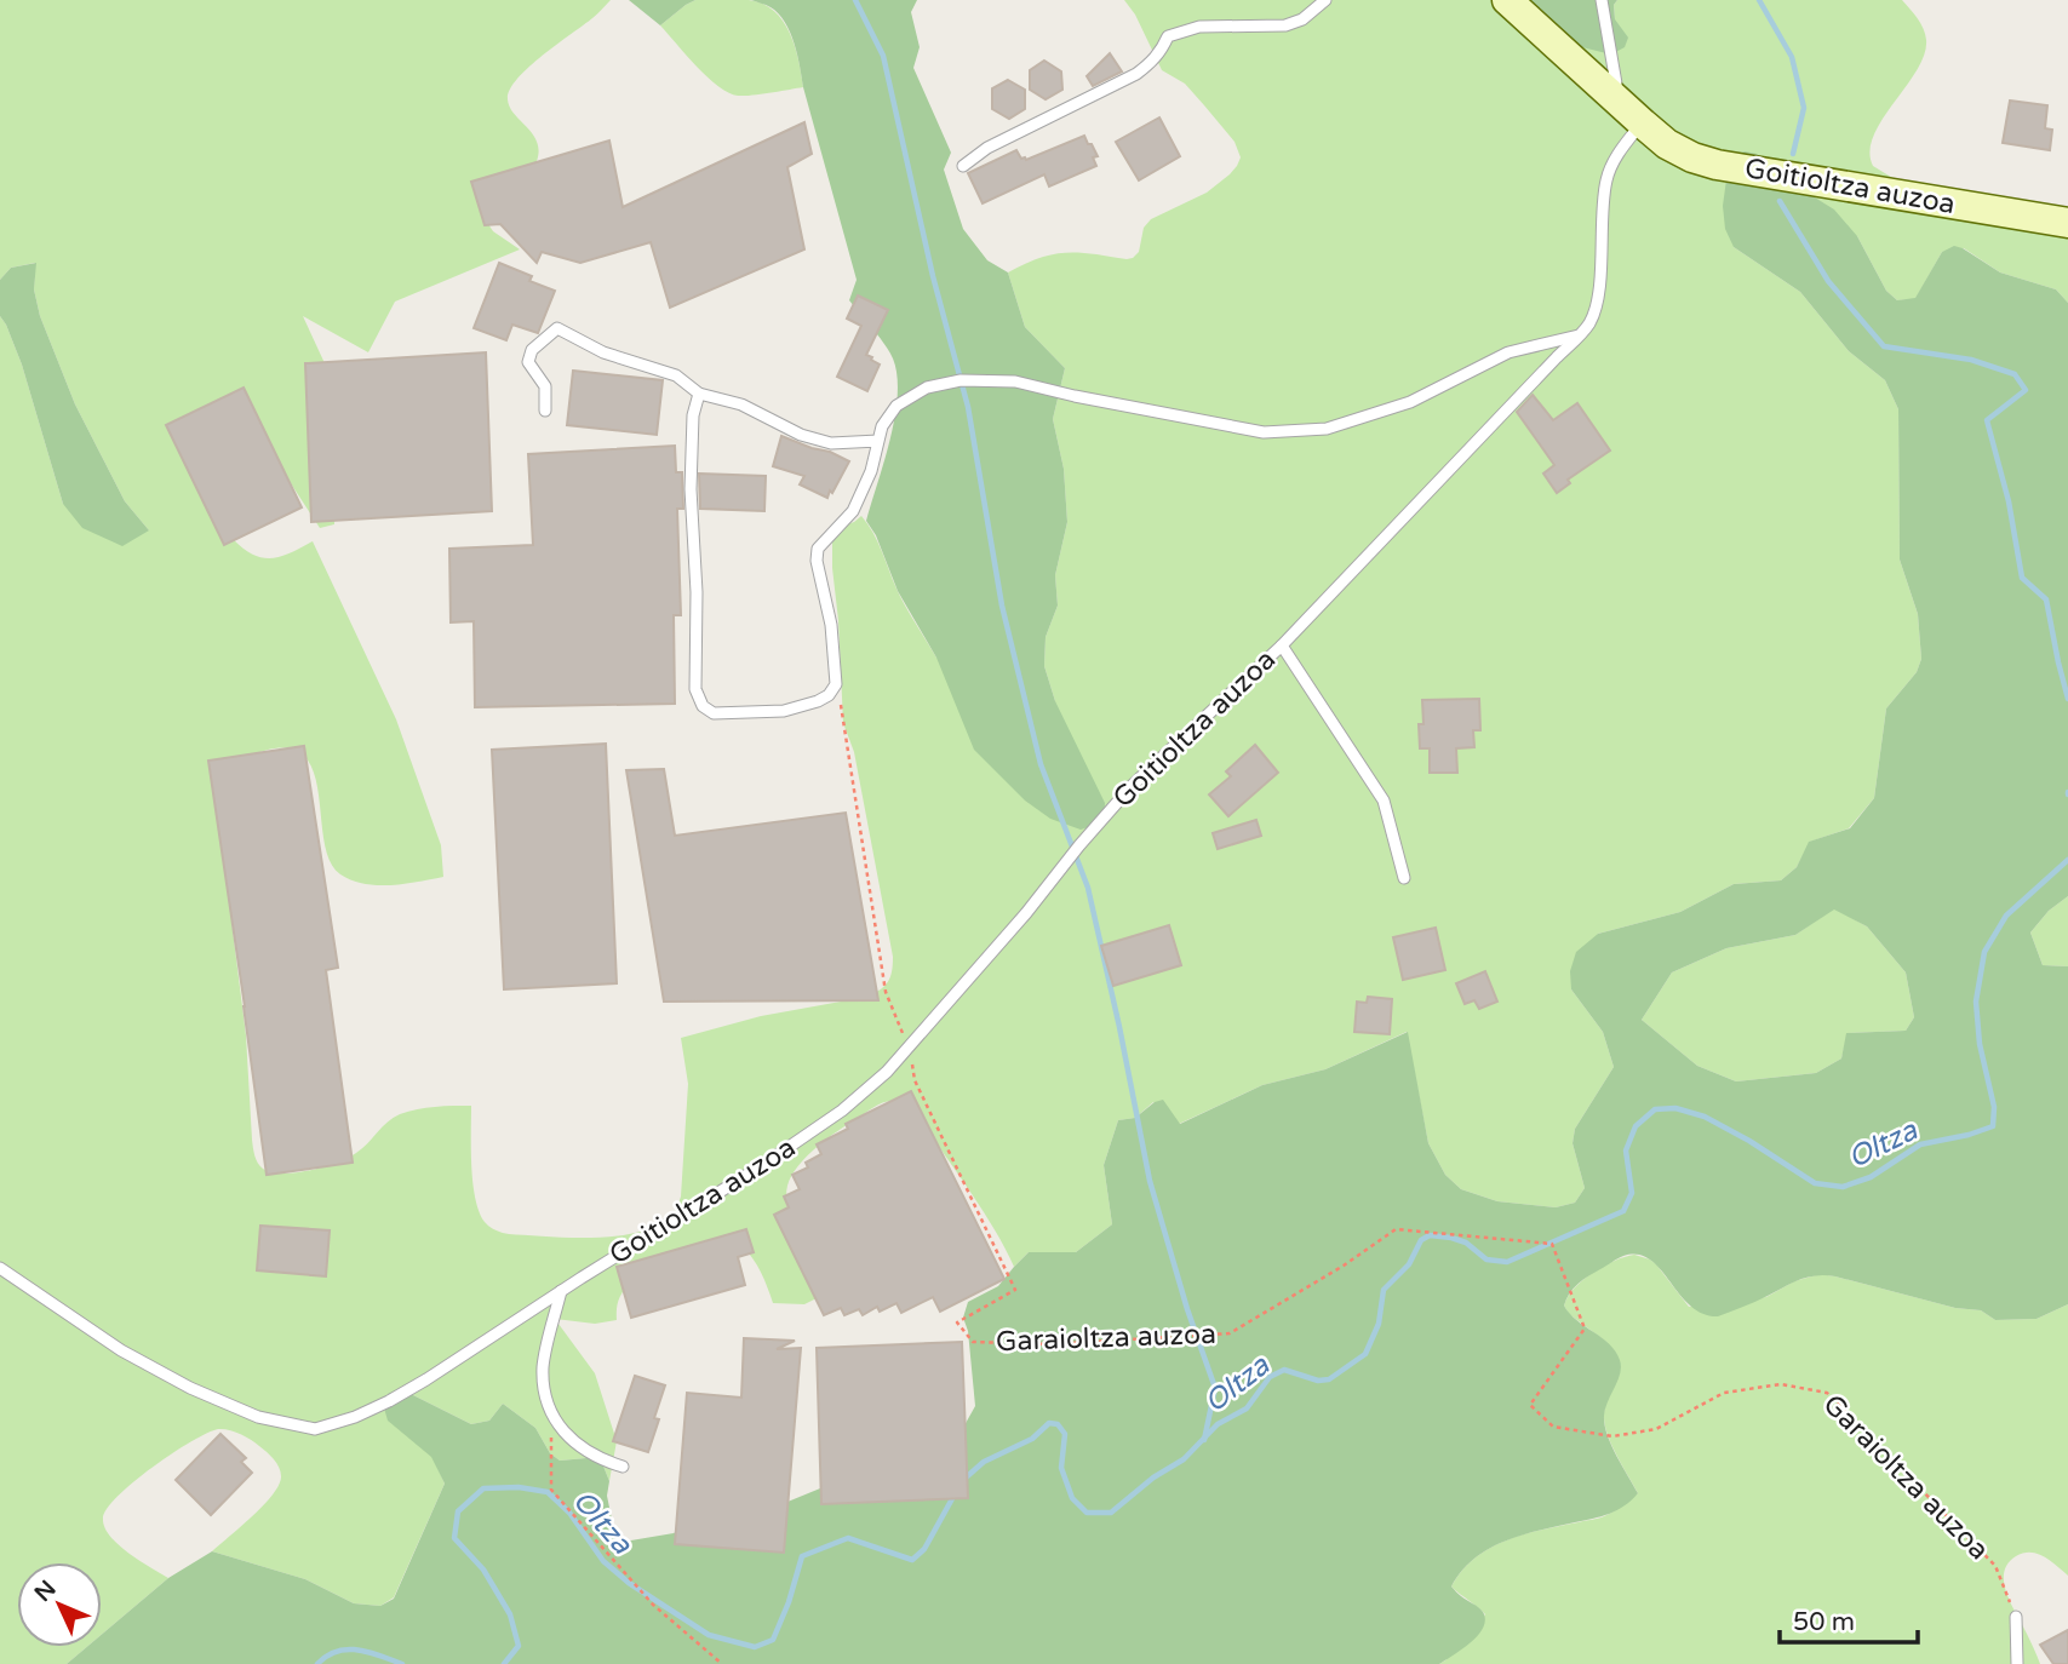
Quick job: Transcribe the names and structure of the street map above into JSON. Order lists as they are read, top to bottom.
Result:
{
  "streets": {
    "street": ["Goitioltza auzoa"],
    "path": ["Garaioltza auzoa"]
  },
  "crossings": [
    ["Goitioltza auzoa", "Garaioltza auzoa"]
  ],
  "water": ["Oltza"],
  "scale_bar": "50 m",
  "north": "top left"
}
